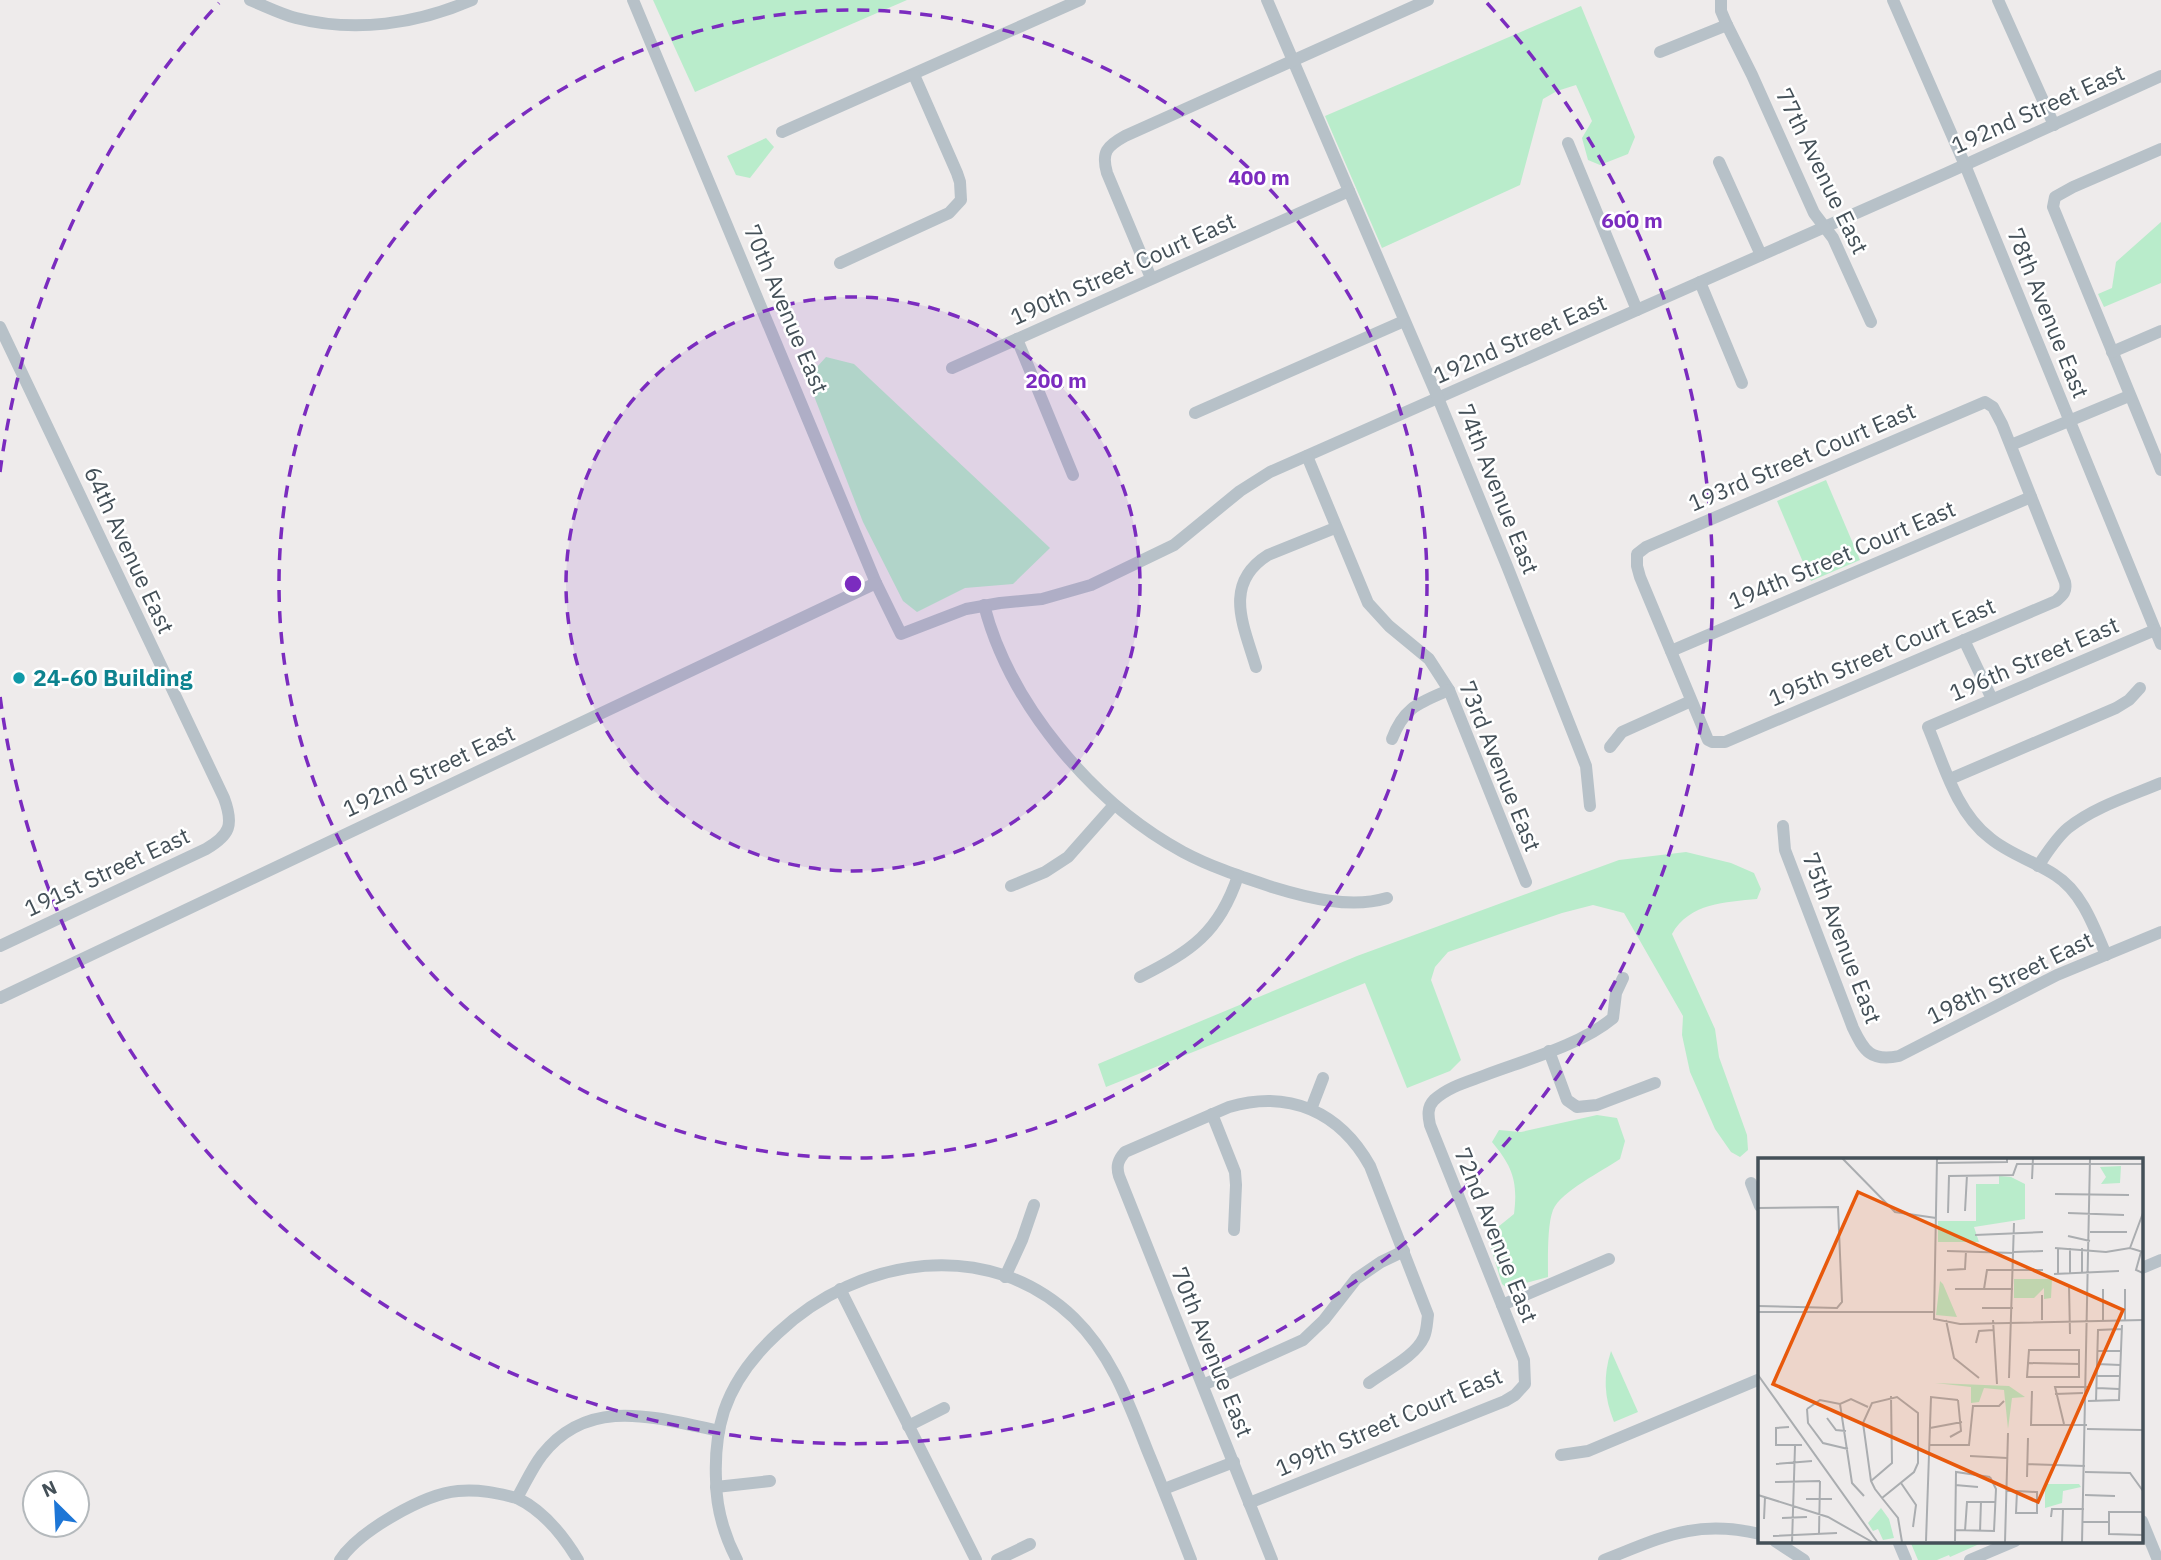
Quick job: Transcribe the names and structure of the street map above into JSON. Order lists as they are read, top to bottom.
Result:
{
  "streets": {
    "street": [
      "192nd Street East",
      "77th Avenue East",
      "190th Street Court East",
      "70th Avenue East",
      "78th Avenue East",
      "193rd Street Court East",
      "74th Avenue East",
      "64th Avenue East",
      "194th Street Court East",
      "195th Street Court East",
      "196th Street East",
      "73rd Avenue East",
      "191st Street East",
      "75th Avenue East",
      "198th Street East",
      "72nd Avenue East",
      "199th Street Court East"
    ]
  },
  "crossings": [
    ["192nd Street East", "77th Avenue East"],
    ["192nd Street East", "70th Avenue East"],
    ["192nd Street East", "78th Avenue East"],
    ["192nd Street East", "74th Avenue East"],
    ["192nd Street East", "73rd Avenue East"],
    ["190th Street Court East", "74th Avenue East"],
    ["70th Avenue East", "199th Street Court East"],
    ["78th Avenue East", "196th Street East"],
    ["193rd Street Court East", "194th Street Court East"],
    ["64th Avenue East", "191st Street East"],
    ["194th Street Court East", "195th Street Court East"],
    ["75th Avenue East", "198th Street East"],
    ["72nd Avenue East", "199th Street Court East"]
  ],
  "places": ["24-60 Building"],
  "north": "top left",
  "rings": ["400 m", "600 m", "200 m"]
}
